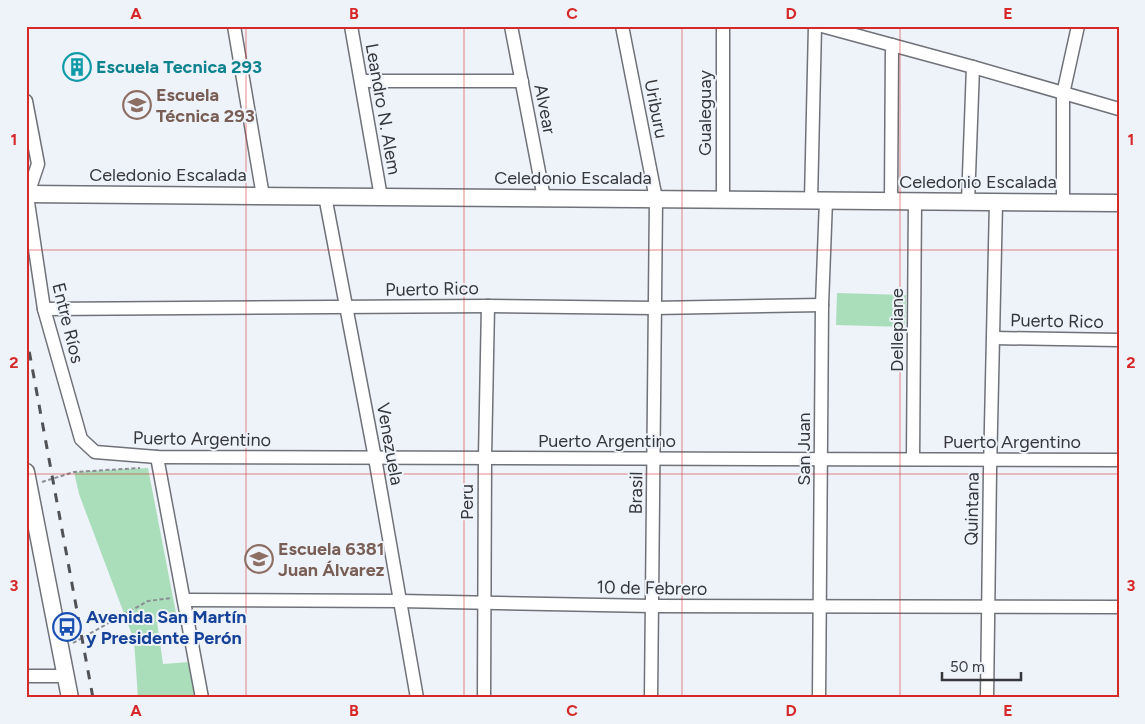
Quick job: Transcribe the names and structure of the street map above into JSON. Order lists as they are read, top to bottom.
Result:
{
  "streets": {
    "main road": ["Celedonio Escalada"],
    "street": [
      "Leandro N. Alem",
      "Alvear",
      "Uriburu",
      "Gualeguay",
      "Puerto Rico",
      "Entre Ríos",
      "Dellepiane",
      "Puerto Argentino",
      "Venezuela",
      "San Juan",
      "Brasil",
      "Peru",
      "Quintana",
      "10 de Febrero"
    ]
  },
  "crossings": [
    ["Leandro N. Alem", "Celedonio Escalada"],
    ["Alvear", "Celedonio Escalada"],
    ["Uriburu", "Celedonio Escalada"],
    ["Uriburu", "Brasil"],
    ["Gualeguay", "Celedonio Escalada"],
    ["Celedonio Escalada", "Entre Ríos"],
    ["Celedonio Escalada", "Dellepiane"],
    ["Celedonio Escalada", "Venezuela"],
    ["Celedonio Escalada", "San Juan"],
    ["Celedonio Escalada", "Brasil"],
    ["Celedonio Escalada", "Quintana"],
    ["Puerto Rico", "Entre Ríos"],
    ["Puerto Rico", "Venezuela"],
    ["Puerto Rico", "San Juan"],
    ["Puerto Rico", "Brasil"],
    ["Puerto Rico", "Peru"],
    ["Puerto Rico", "Quintana"],
    ["Entre Ríos", "Puerto Argentino"],
    ["Dellepiane", "Puerto Argentino"],
    ["Puerto Argentino", "Venezuela"],
    ["Puerto Argentino", "San Juan"],
    ["Puerto Argentino", "Brasil"],
    ["Puerto Argentino", "Peru"],
    ["Puerto Argentino", "Quintana"],
    ["Venezuela", "10 de Febrero"],
    ["San Juan", "10 de Febrero"],
    ["Brasil", "10 de Febrero"],
    ["Peru", "10 de Febrero"],
    ["Quintana", "10 de Febrero"]
  ],
  "places": {
    "building": ["Escuela Tecnica 293"],
    "school or university": ["Escuela Técnica 293", "Escuela 6381 Juan Álvarez"],
    "bus stop": ["Avenida San Martín y Presidente Perón"]
  },
  "scale_bar": "50 m",
  "grid": {
    "columns": [
      "A",
      "B",
      "C",
      "D",
      "E"
    ],
    "rows": ["1", "2", "3"]
  }
}
